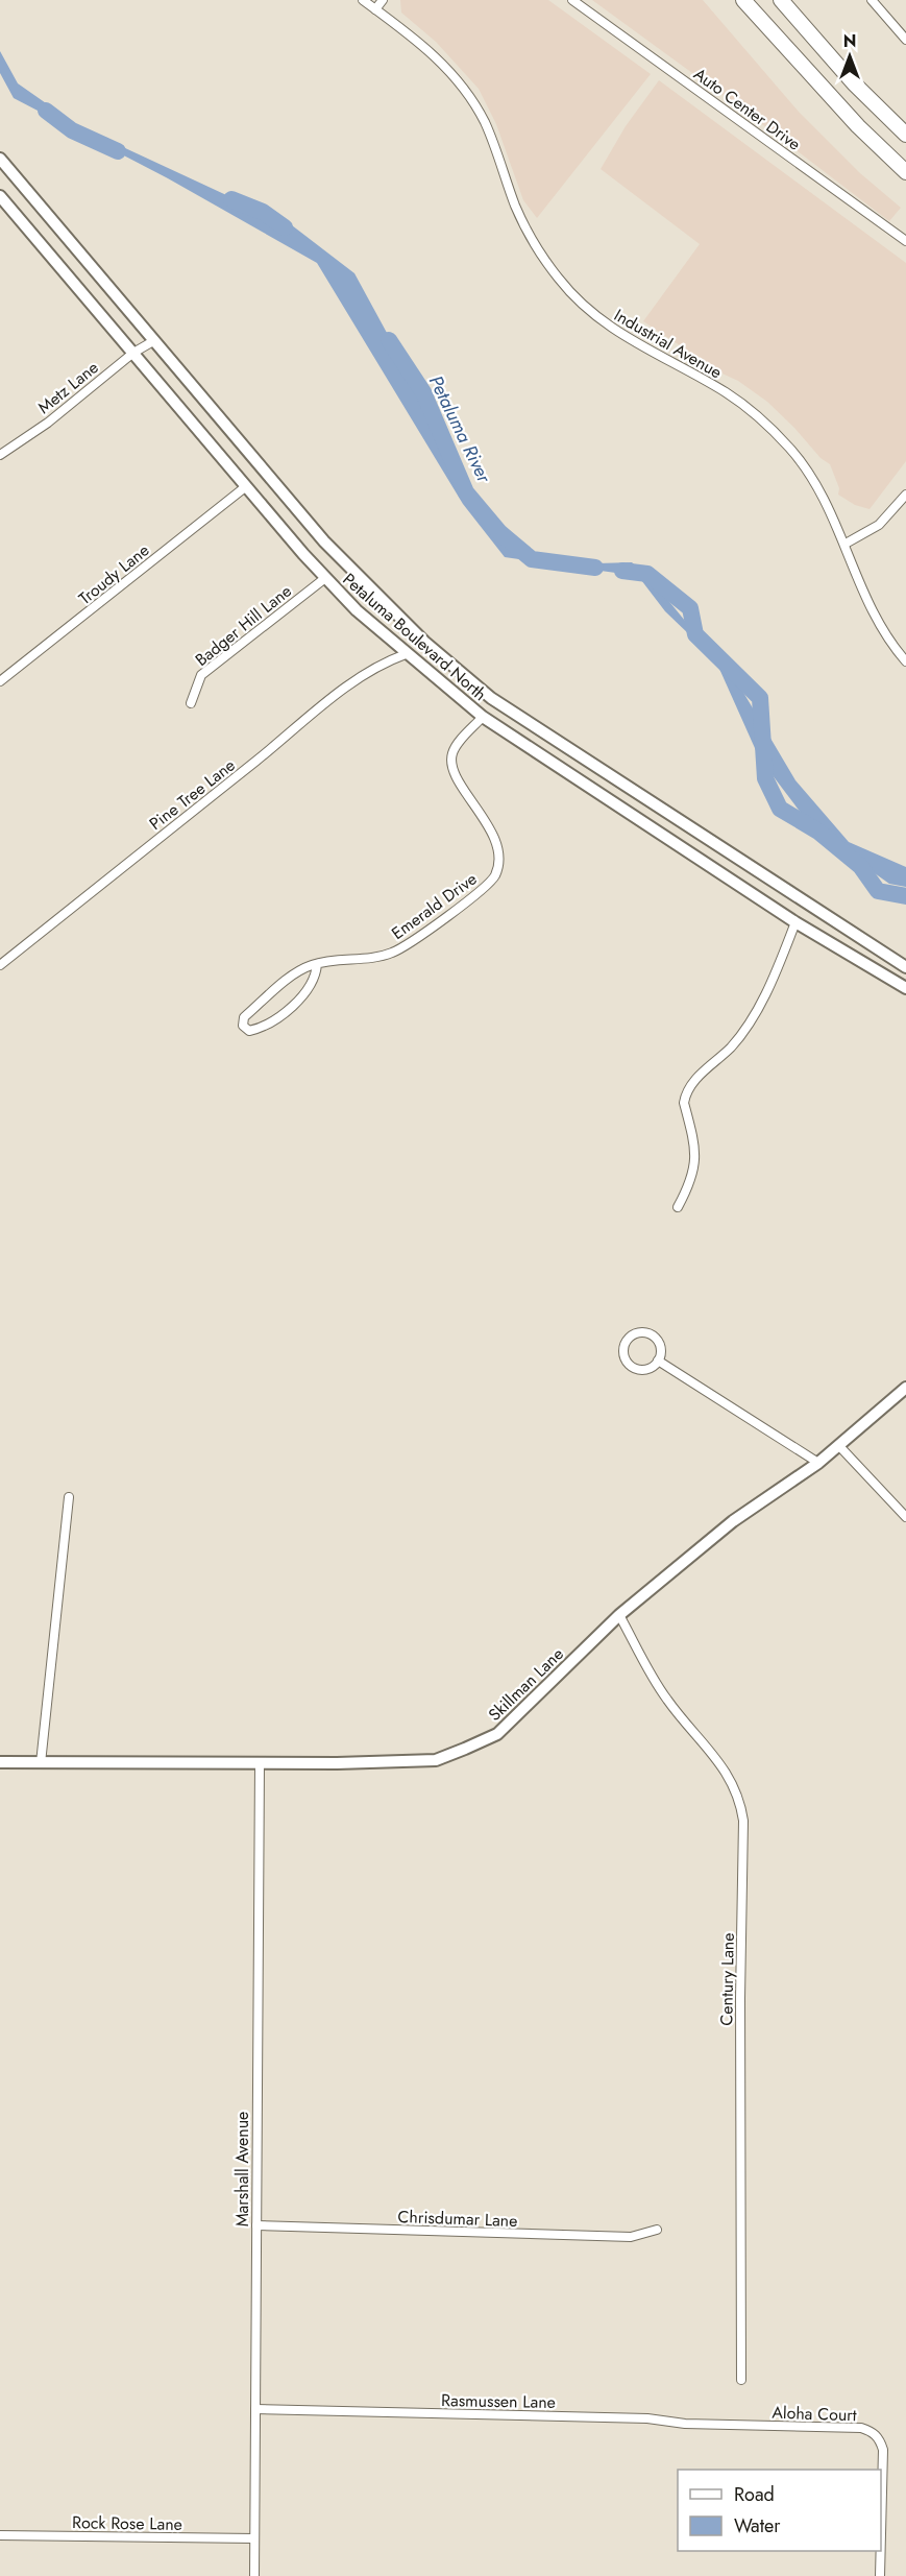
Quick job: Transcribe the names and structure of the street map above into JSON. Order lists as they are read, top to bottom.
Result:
{
  "streets": {
    "main road": ["Petaluma Boulevard North", "Skillman Lane"],
    "street": [
      "Auto Center Drive",
      "Industrial Avenue",
      "Metz Lane",
      "Troudy Lane",
      "Badger Hill Lane",
      "Pine Tree Lane",
      "Emerald Drive",
      "Century Lane",
      "Marshall Avenue",
      "Chrisdumar Lane",
      "Rasmussen Lane",
      "Aloha Court",
      "Rock Rose Lane"
    ]
  },
  "crossings": [
    ["Metz Lane", "Petaluma Boulevard North"],
    ["Troudy Lane", "Petaluma Boulevard North"],
    ["Badger Hill Lane", "Petaluma Boulevard North"],
    ["Petaluma Boulevard North", "Pine Tree Lane"],
    ["Petaluma Boulevard North", "Emerald Drive"],
    ["Skillman Lane", "Century Lane"],
    ["Skillman Lane", "Marshall Avenue"],
    ["Marshall Avenue", "Chrisdumar Lane"],
    ["Marshall Avenue", "Rasmussen Lane"],
    ["Marshall Avenue", "Rock Rose Lane"],
    ["Rasmussen Lane", "Aloha Court"]
  ],
  "water": ["Petaluma River"],
  "legend": ["Road", "Water"],
  "north": "top"
}
